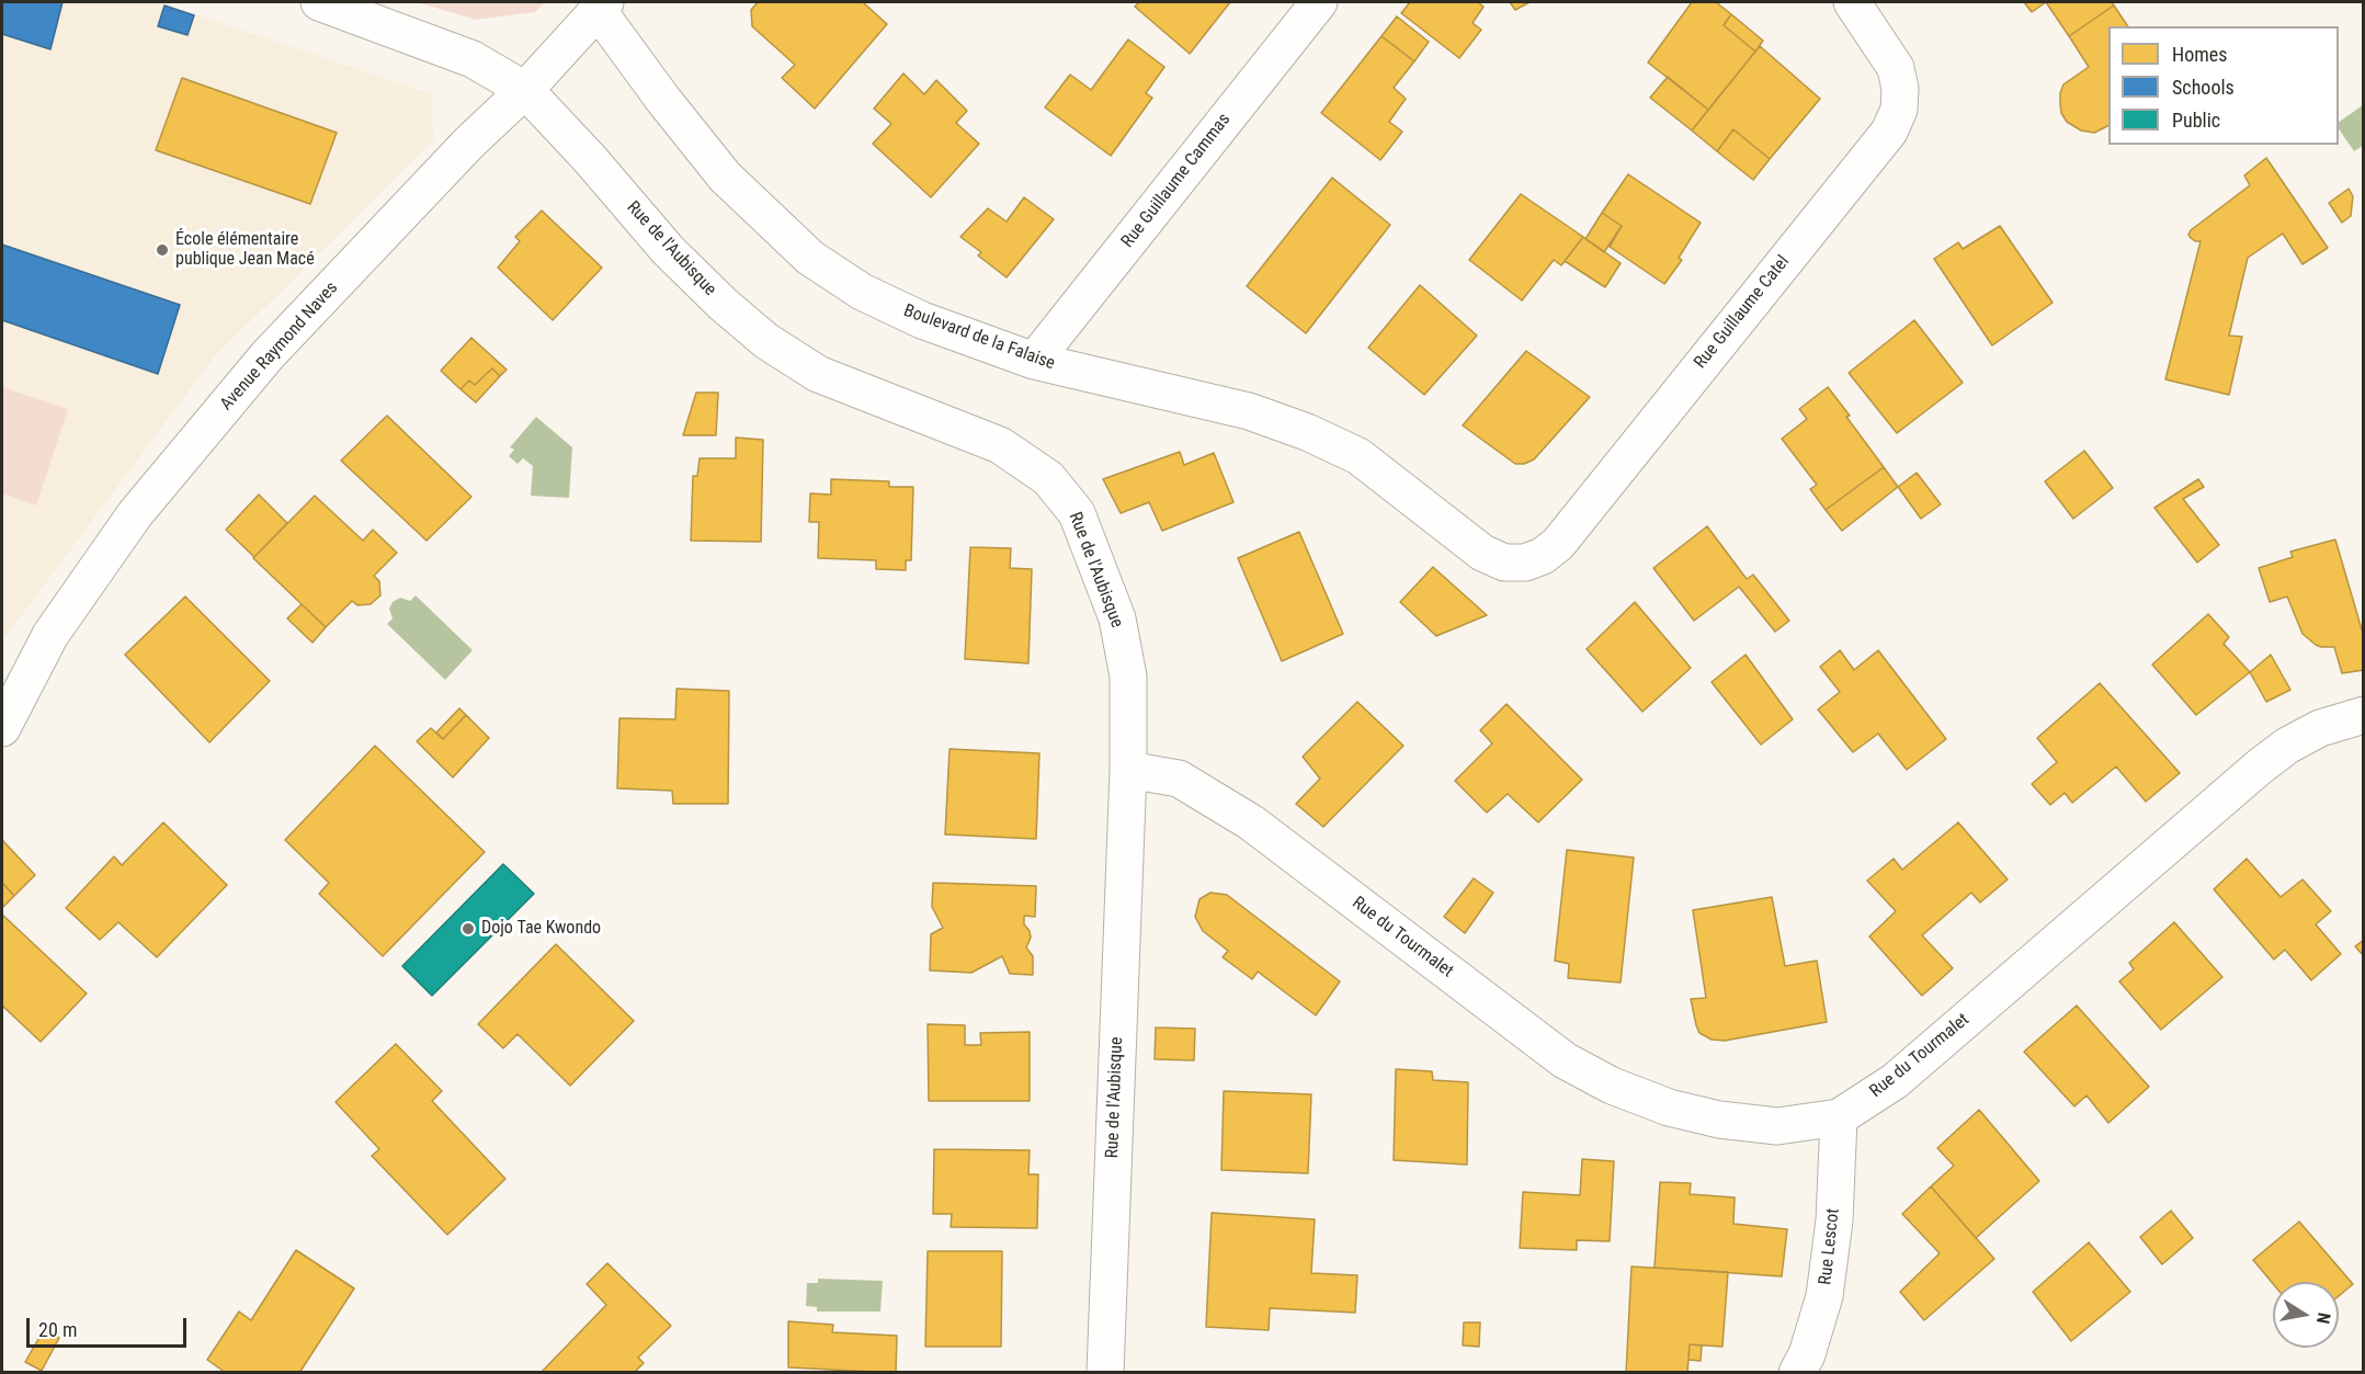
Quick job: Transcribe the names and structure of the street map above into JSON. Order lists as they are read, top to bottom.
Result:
{
  "streets": {
    "street": [
      "Rue Guillaume Cammas",
      "Rue de l'Aubisque",
      "Rue Guillaume Catel",
      "Boulevard de la Falaise",
      "Avenue Raymond Naves",
      "Rue du Tourmalet",
      "Rue Lescot"
    ]
  },
  "crossings": [
    ["Rue Guillaume Cammas", "Boulevard de la Falaise"],
    ["Rue de l'Aubisque", "Avenue Raymond Naves"],
    ["Rue de l'Aubisque", "Rue du Tourmalet"],
    ["Rue Guillaume Catel", "Boulevard de la Falaise"],
    ["Boulevard de la Falaise", "Avenue Raymond Naves"],
    ["Rue du Tourmalet", "Rue Lescot"]
  ],
  "places": ["École élémentaire publique Jean Macé", "Dojo Tae Kwondo"],
  "legend": ["Homes", "Schools", "Public"],
  "scale_bar": "20 m",
  "north": "right"
}
